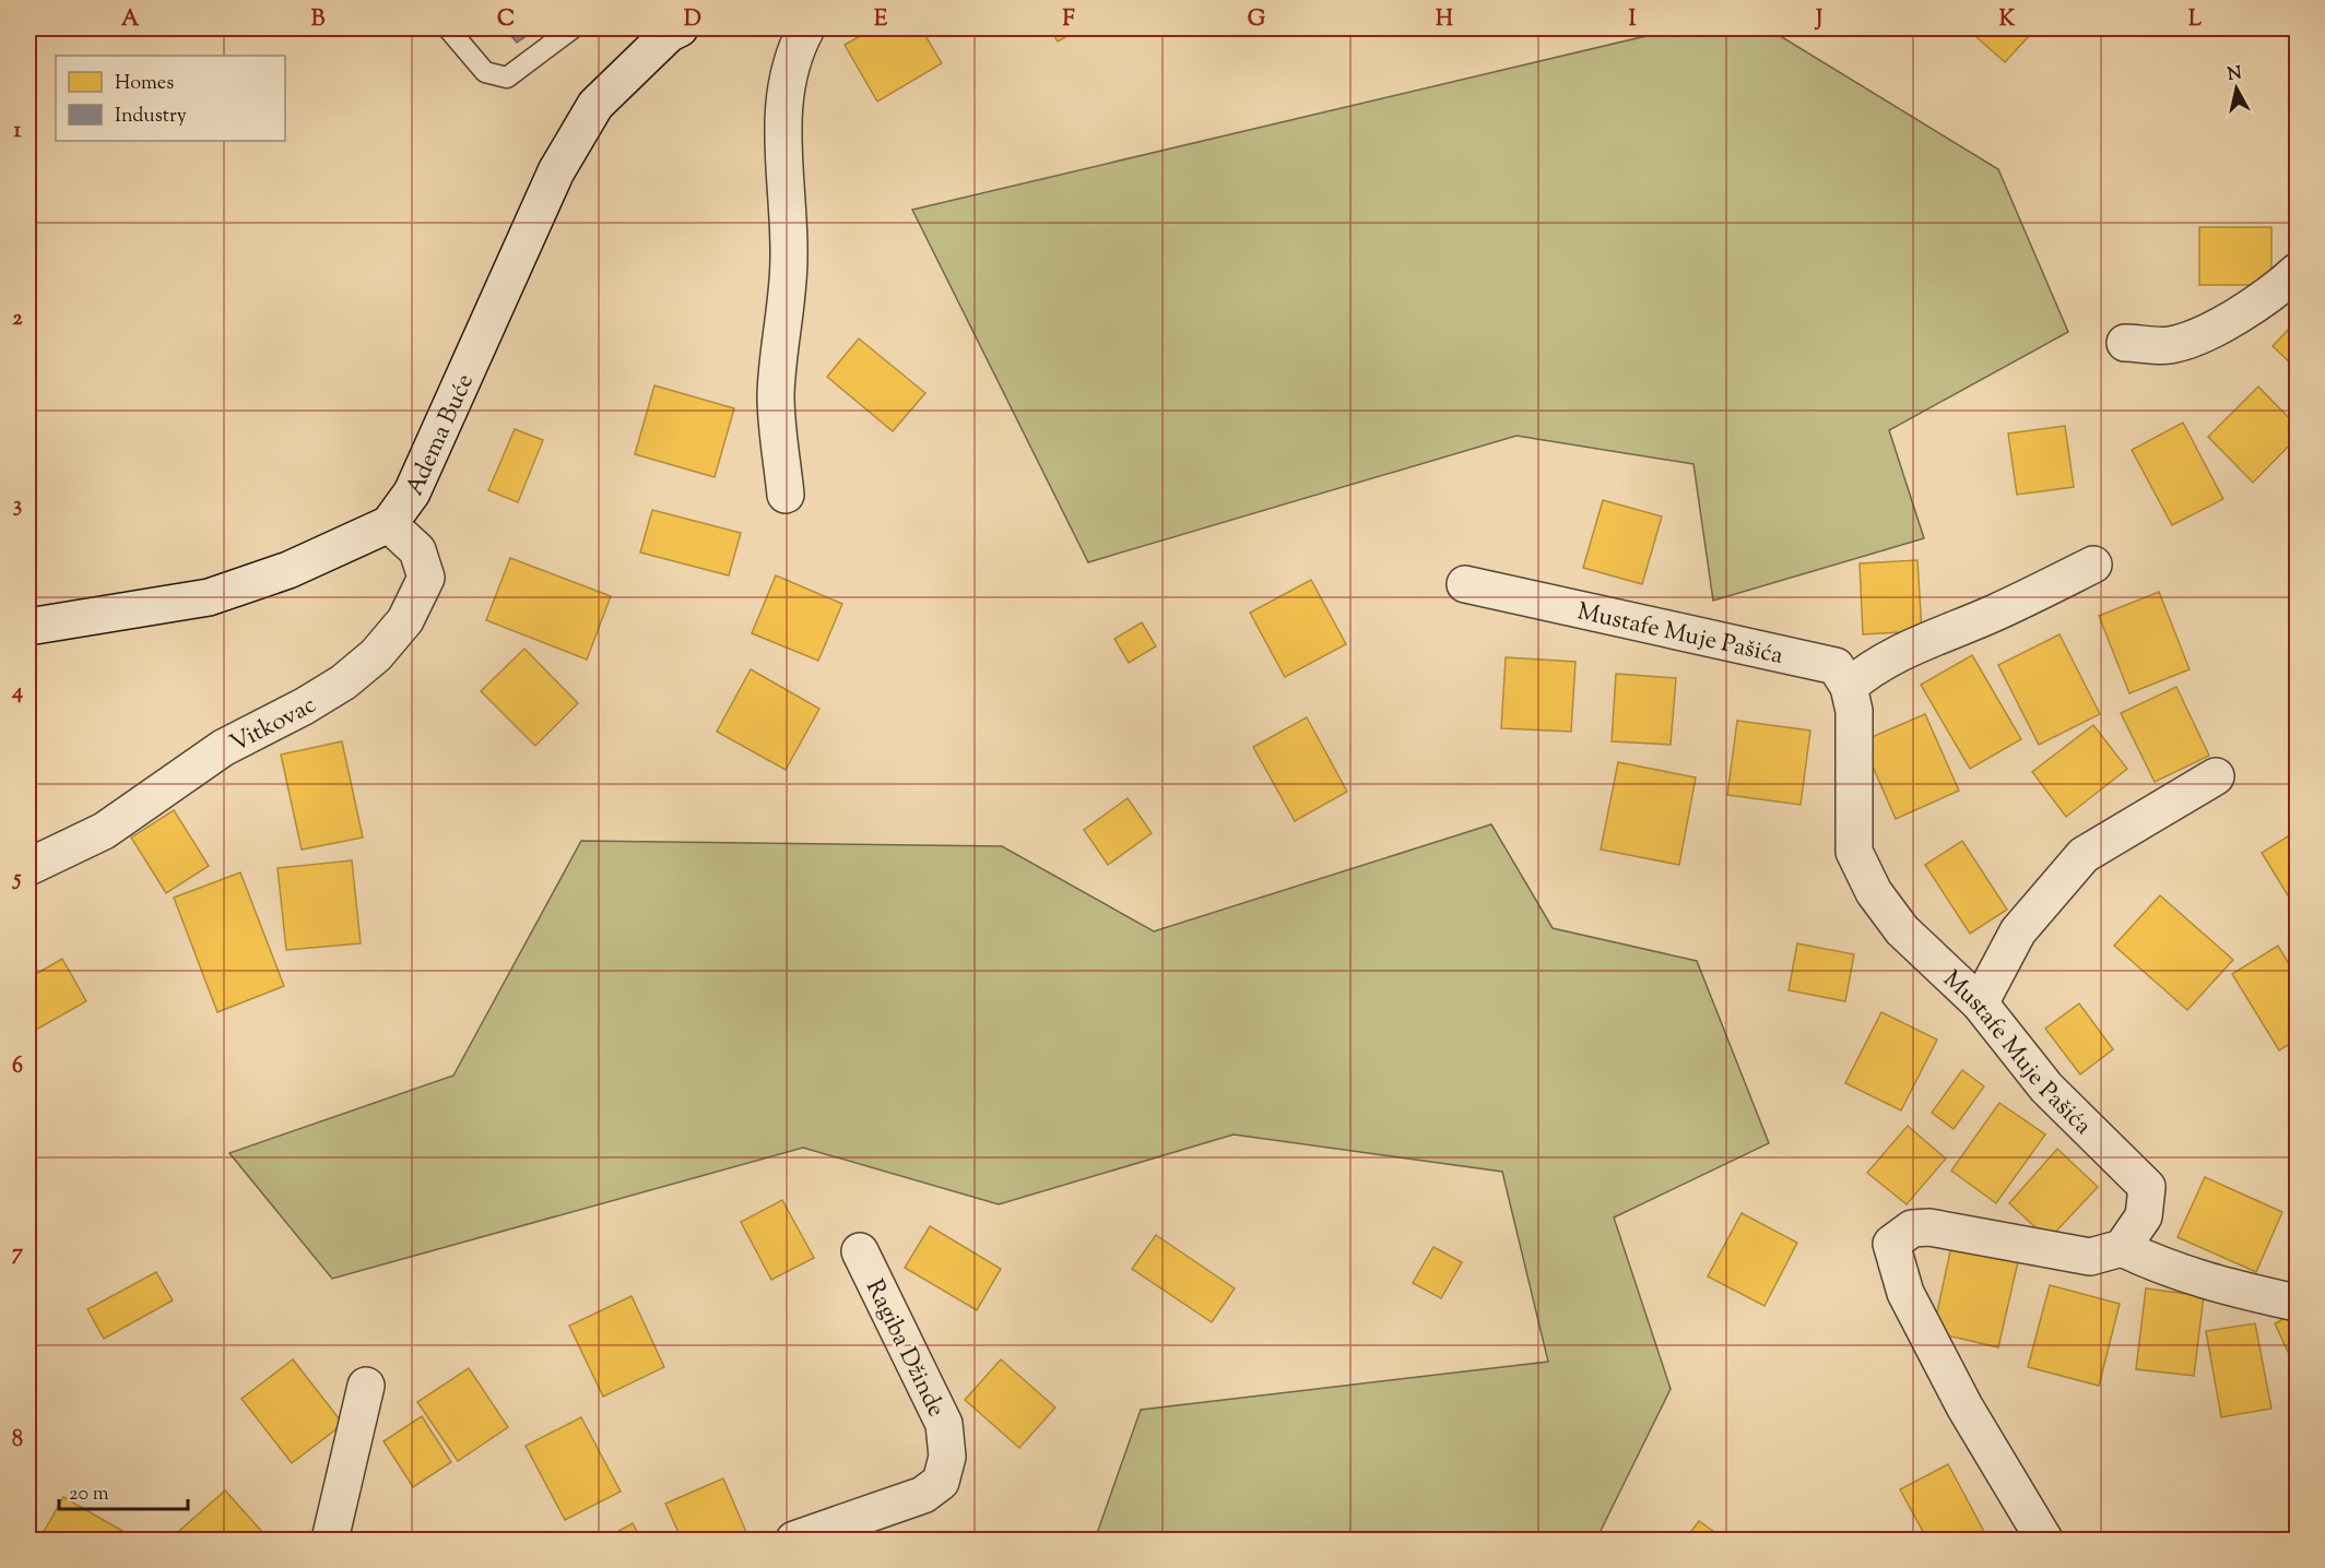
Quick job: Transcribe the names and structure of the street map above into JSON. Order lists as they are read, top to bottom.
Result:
{
  "streets": {
    "street": [
      "Adema Buće",
      "Mustafe Muje Pašića",
      "Vitkovac",
      "Ragiba Džinde"
    ]
  },
  "crossings": [
    ["Adema Buće", "Vitkovac"]
  ],
  "legend": ["Homes", "Industry"],
  "scale_bar": "20 m",
  "north": "top",
  "grid": {
    "columns": [
      "A",
      "B",
      "C",
      "D",
      "E",
      "F",
      "G",
      "H",
      "I",
      "J",
      "K",
      "L"
    ],
    "rows": [
      "1",
      "2",
      "3",
      "4",
      "5",
      "6",
      "7",
      "8"
    ]
  }
}
